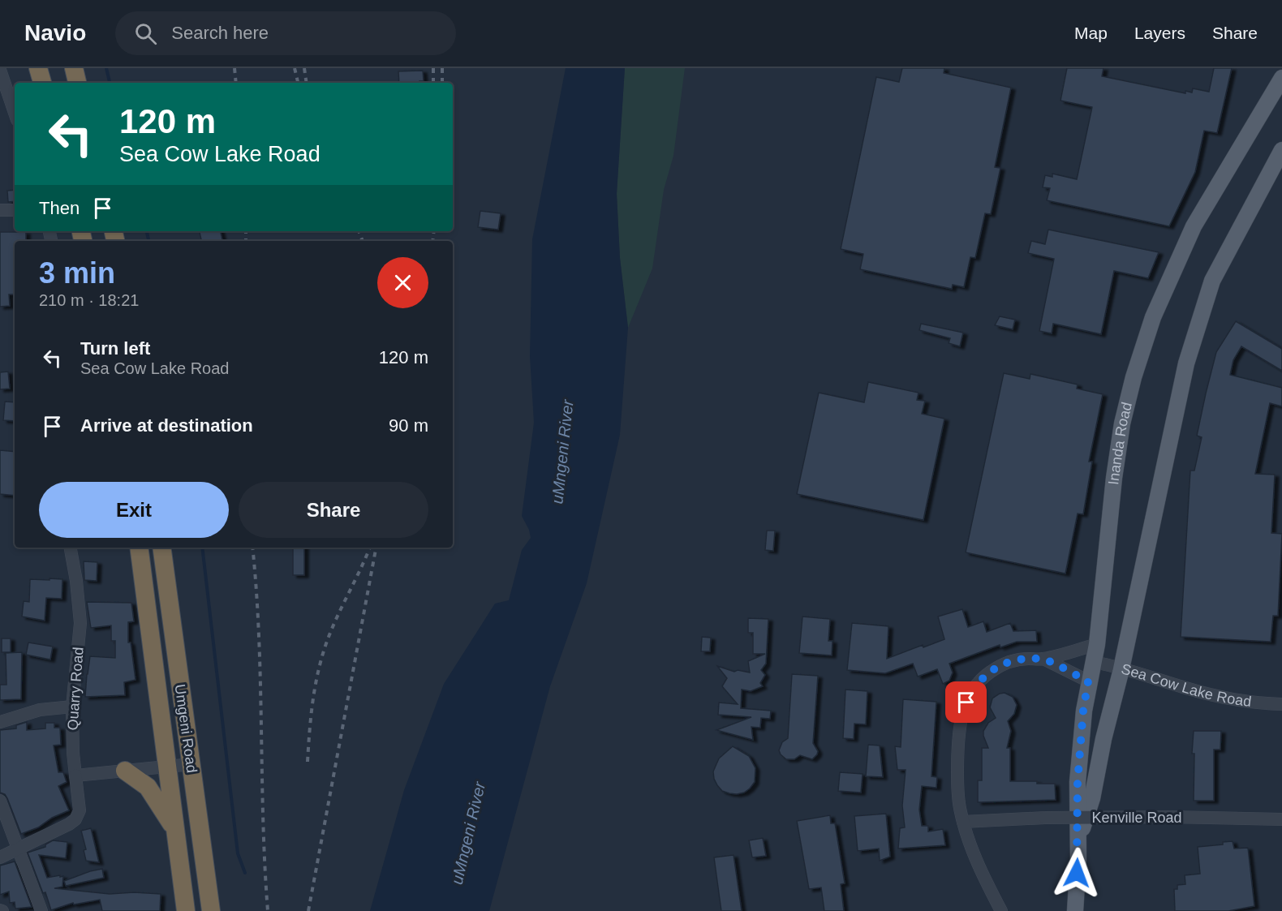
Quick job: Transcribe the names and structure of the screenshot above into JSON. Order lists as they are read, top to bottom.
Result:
{
  "streets": {
    "highway": ["Umgeni Road"],
    "main road": ["Inanda Road"],
    "street": ["Sea Cow Lake Road", "Quarry Road", "Kenville Road"]
  },
  "crossings": [
    ["Inanda Road", "Sea Cow Lake Road"]
  ],
  "water": ["uMngeni River"],
  "page": {
    "header": "Navio",
    "search": "Search here",
    "nav": ["Map", "Layers", "Share"],
    "turn": ["120 m", "Sea Cow Lake Road"],
    "then": "Then",
    "heading": ["3 min", "210 m · 18:21"],
    "list": [
      {
        "name": "Turn left",
        "note": "Sea Cow Lake Road",
        "value": "120 m"
      },
      {
        "name": "Arrive at destination",
        "value": "90 m"
      }
    ],
    "buttons": ["Exit", "Share"]
  }
}
